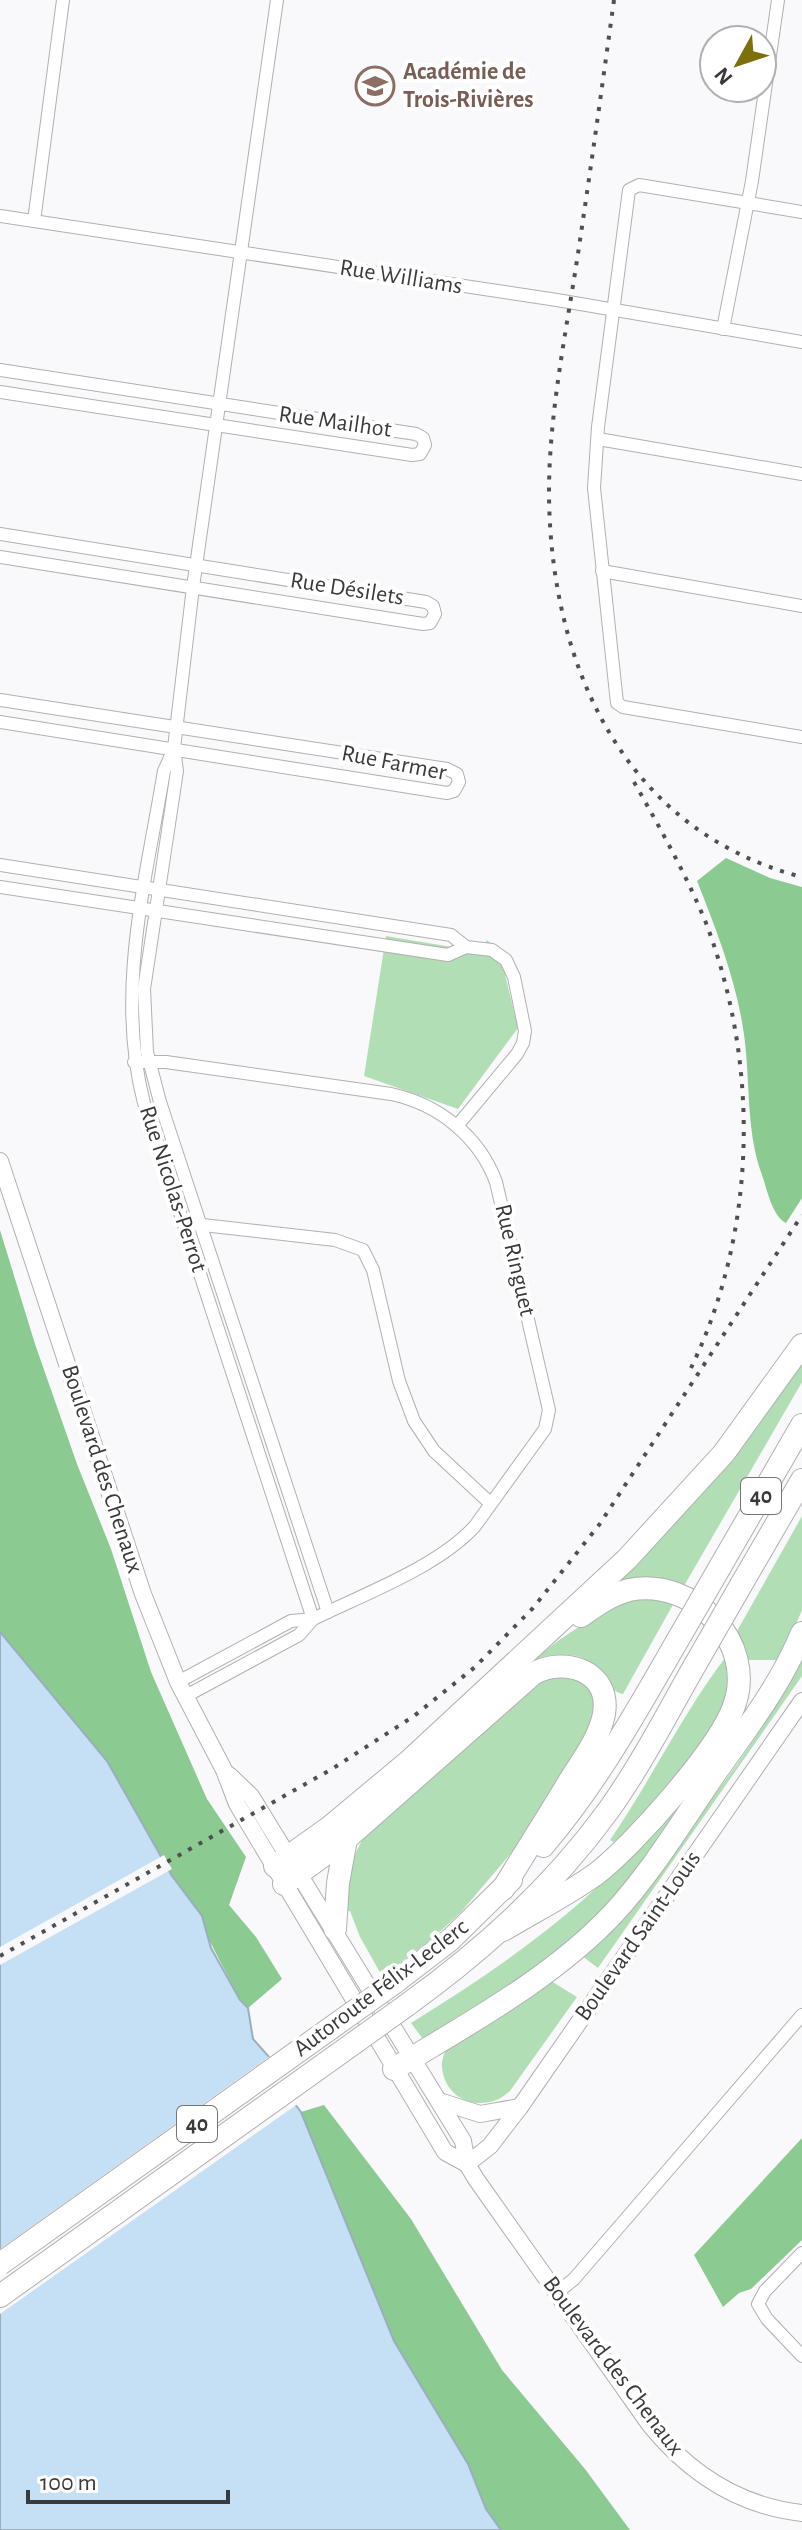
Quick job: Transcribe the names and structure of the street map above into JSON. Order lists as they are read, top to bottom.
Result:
{
  "streets": {
    "highway": ["40", "Autoroute Félix-Leclerc"],
    "street": [
      "Rue Williams",
      "Rue Mailhot",
      "Rue Désilets",
      "Rue Farmer",
      "Rue Nicolas-Perrot",
      "Rue Ringuet",
      "Boulevard des Chenaux",
      "Boulevard Saint-Louis"
    ]
  },
  "crossings": [
    ["Rue Williams", "Rue Nicolas-Perrot"],
    ["Rue Mailhot", "Rue Nicolas-Perrot"],
    ["Rue Désilets", "Rue Nicolas-Perrot"],
    ["Rue Farmer", "Rue Nicolas-Perrot"],
    ["Rue Nicolas-Perrot", "Rue Ringuet"],
    ["Rue Ringuet", "Boulevard des Chenaux"],
    ["Boulevard des Chenaux", "Boulevard Saint-Louis"]
  ],
  "places": {
    "school or university": ["Académie de Trois-Rivières"]
  },
  "scale_bar": "100 m",
  "north": "bottom left"
}
